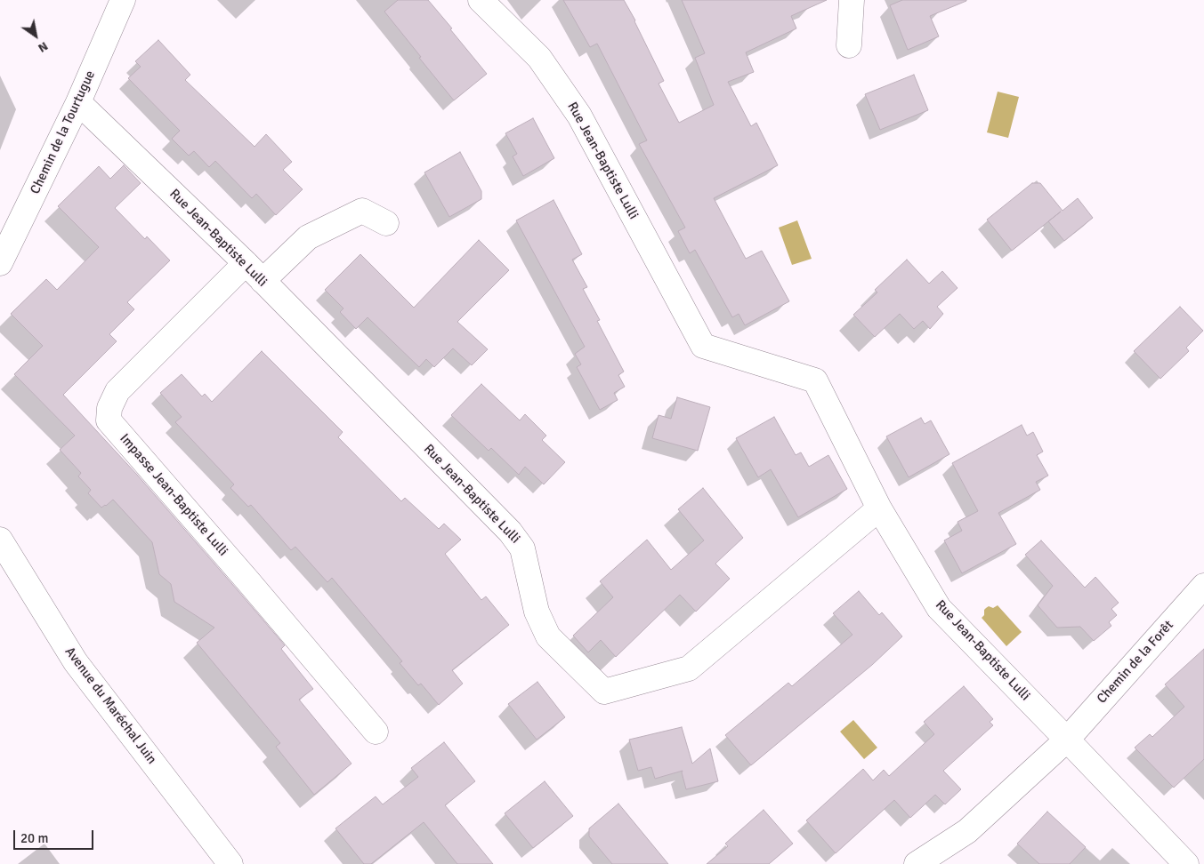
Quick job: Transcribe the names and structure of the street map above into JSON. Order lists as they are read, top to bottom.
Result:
{
  "streets": {
    "street": [
      "Chemin de la Tourtugue",
      "Rue Jean-Baptiste Lulli",
      "Impasse Jean-Baptiste Lulli",
      "Chemin de la Forêt",
      "Avenue du Maréchal Juin"
    ]
  },
  "crossings": [
    ["Chemin de la Tourtugue", "Rue Jean-Baptiste Lulli"],
    ["Rue Jean-Baptiste Lulli", "Impasse Jean-Baptiste Lulli"],
    ["Rue Jean-Baptiste Lulli", "Chemin de la Forêt"]
  ],
  "scale_bar": "20 m",
  "north": "bottom right"
}
